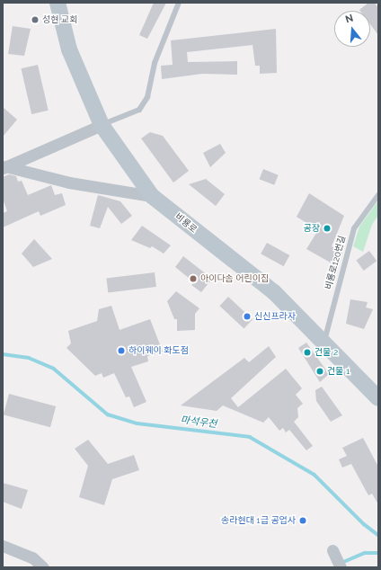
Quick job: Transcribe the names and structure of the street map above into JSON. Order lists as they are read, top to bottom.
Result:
{
  "streets": {
    "main road": ["비룡로"],
    "lane": ["비룡로120번길"]
  },
  "crossings": [
    ["비룡로", "비룡로120번길"]
  ],
  "water": ["마석우천"],
  "places": [
    "성현 교회",
    "공장",
    "아이다솜 어린이집",
    "신신프라자",
    "하이웨이 화도점",
    "건물 2",
    "건물 1",
    "송라현대 1급 공업사"
  ],
  "north": "top"
}
